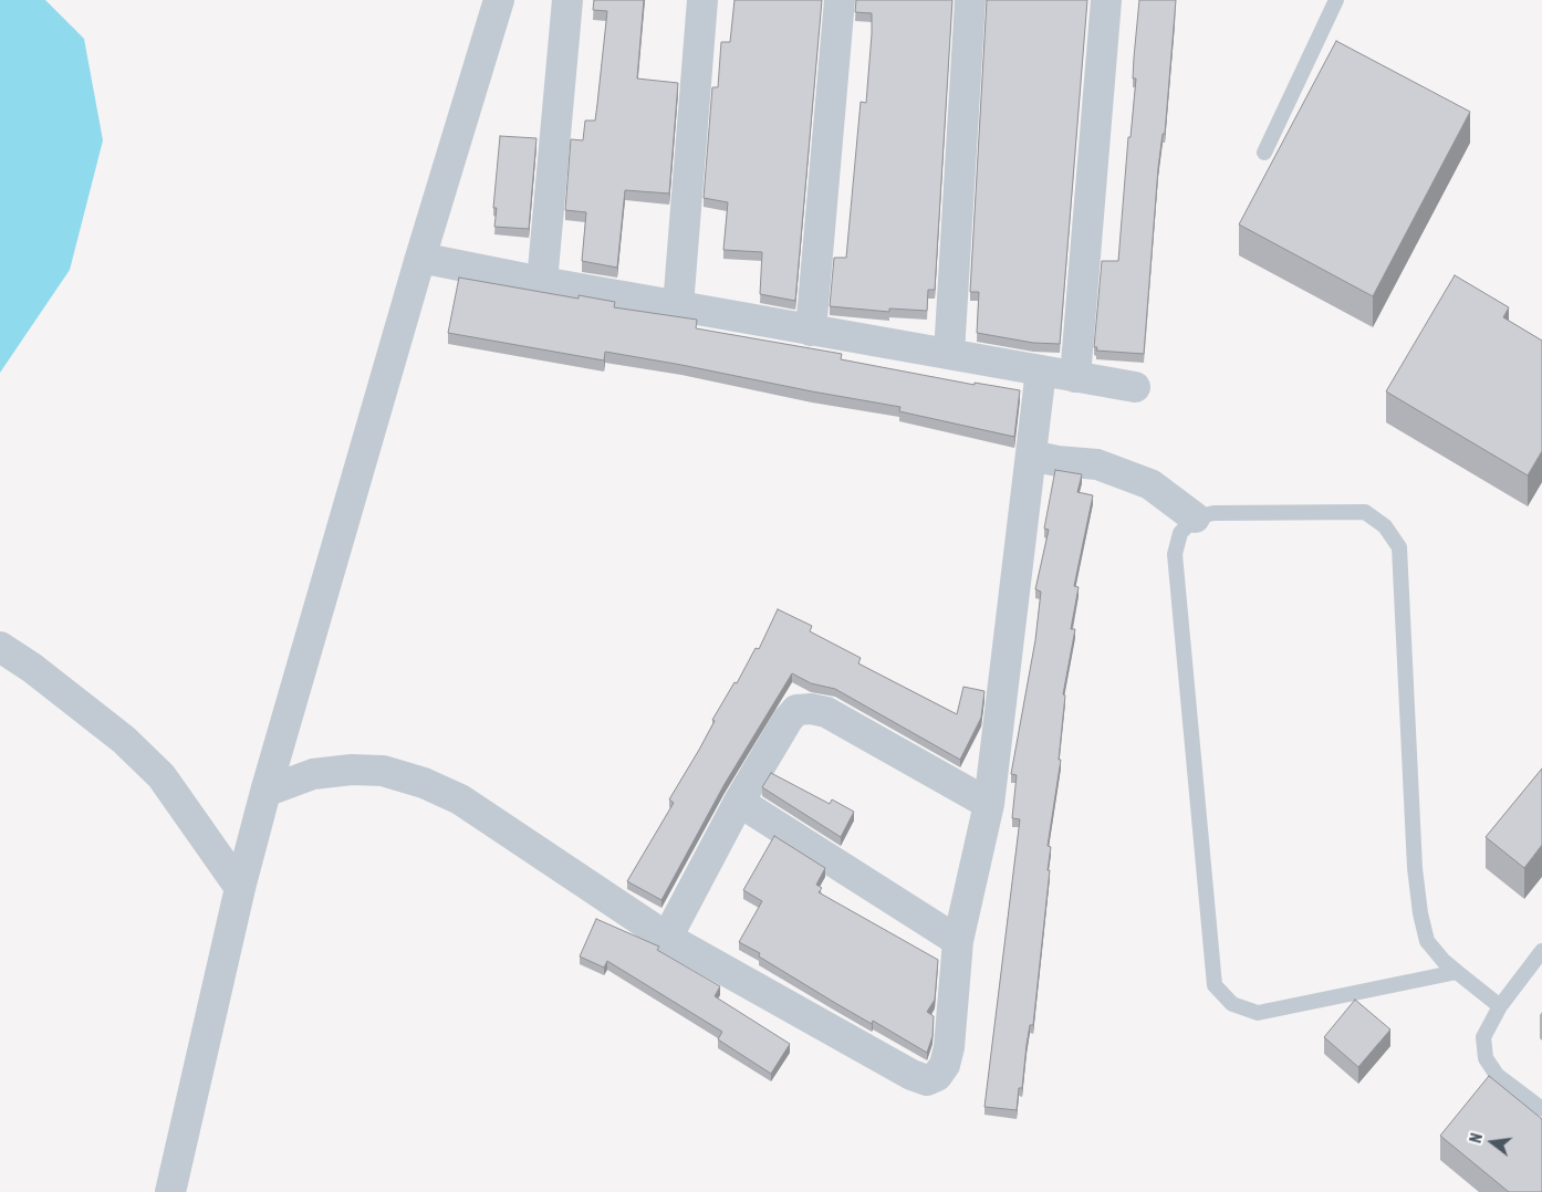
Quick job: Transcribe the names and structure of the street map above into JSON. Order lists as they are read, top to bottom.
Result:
{
  "north": "left"
}
